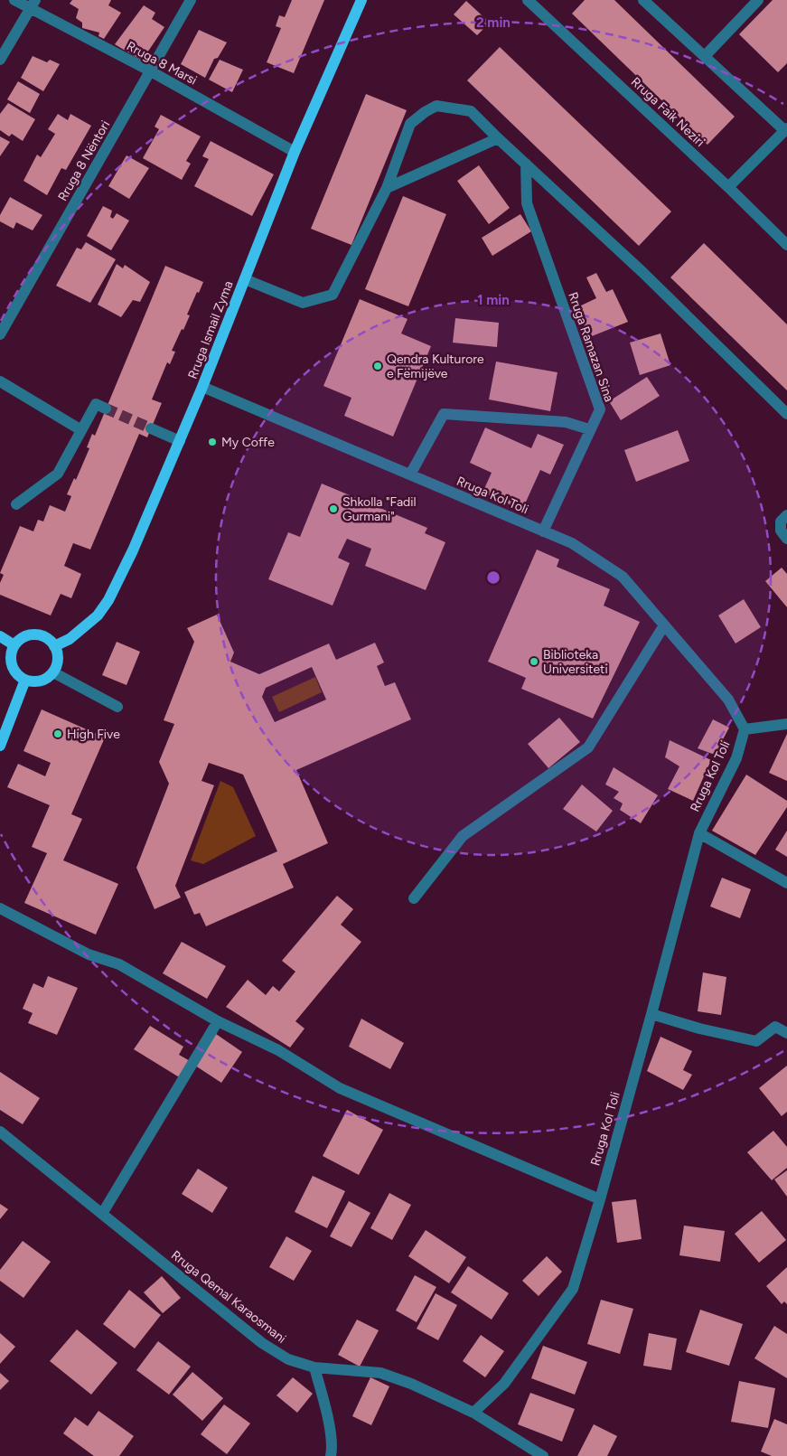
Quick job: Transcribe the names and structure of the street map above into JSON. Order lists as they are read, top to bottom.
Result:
{
  "streets": {
    "main road": ["Rruga Ismail Zyma"],
    "street": [
      "Rruga 8 Marsi",
      "Rruga Faik Neziri",
      "Rruga 8 Nëntori",
      "Rruga Ramazan Sina",
      "Rruga Kol Toli",
      "Rruga Qemal Karaosmani"
    ]
  },
  "crossings": [
    ["Rruga 8 Marsi", "Rruga 8 Nëntori"],
    ["Rruga 8 Marsi", "Rruga Ismail Zyma"],
    ["Rruga Ismail Zyma", "Rruga Kol Toli"],
    ["Rruga Ramazan Sina", "Rruga Kol Toli"],
    ["Rruga Kol Toli", "Rruga Qemal Karaosmani"]
  ],
  "places": [
    "Qendra Kulturore e Fëmijëve",
    "My Coffe",
    "Shkolla \"Fadil Gurmani\"",
    "Biblioteka Universiteti",
    "High Five"
  ],
  "rings": ["2 min", "1 min"]
}
